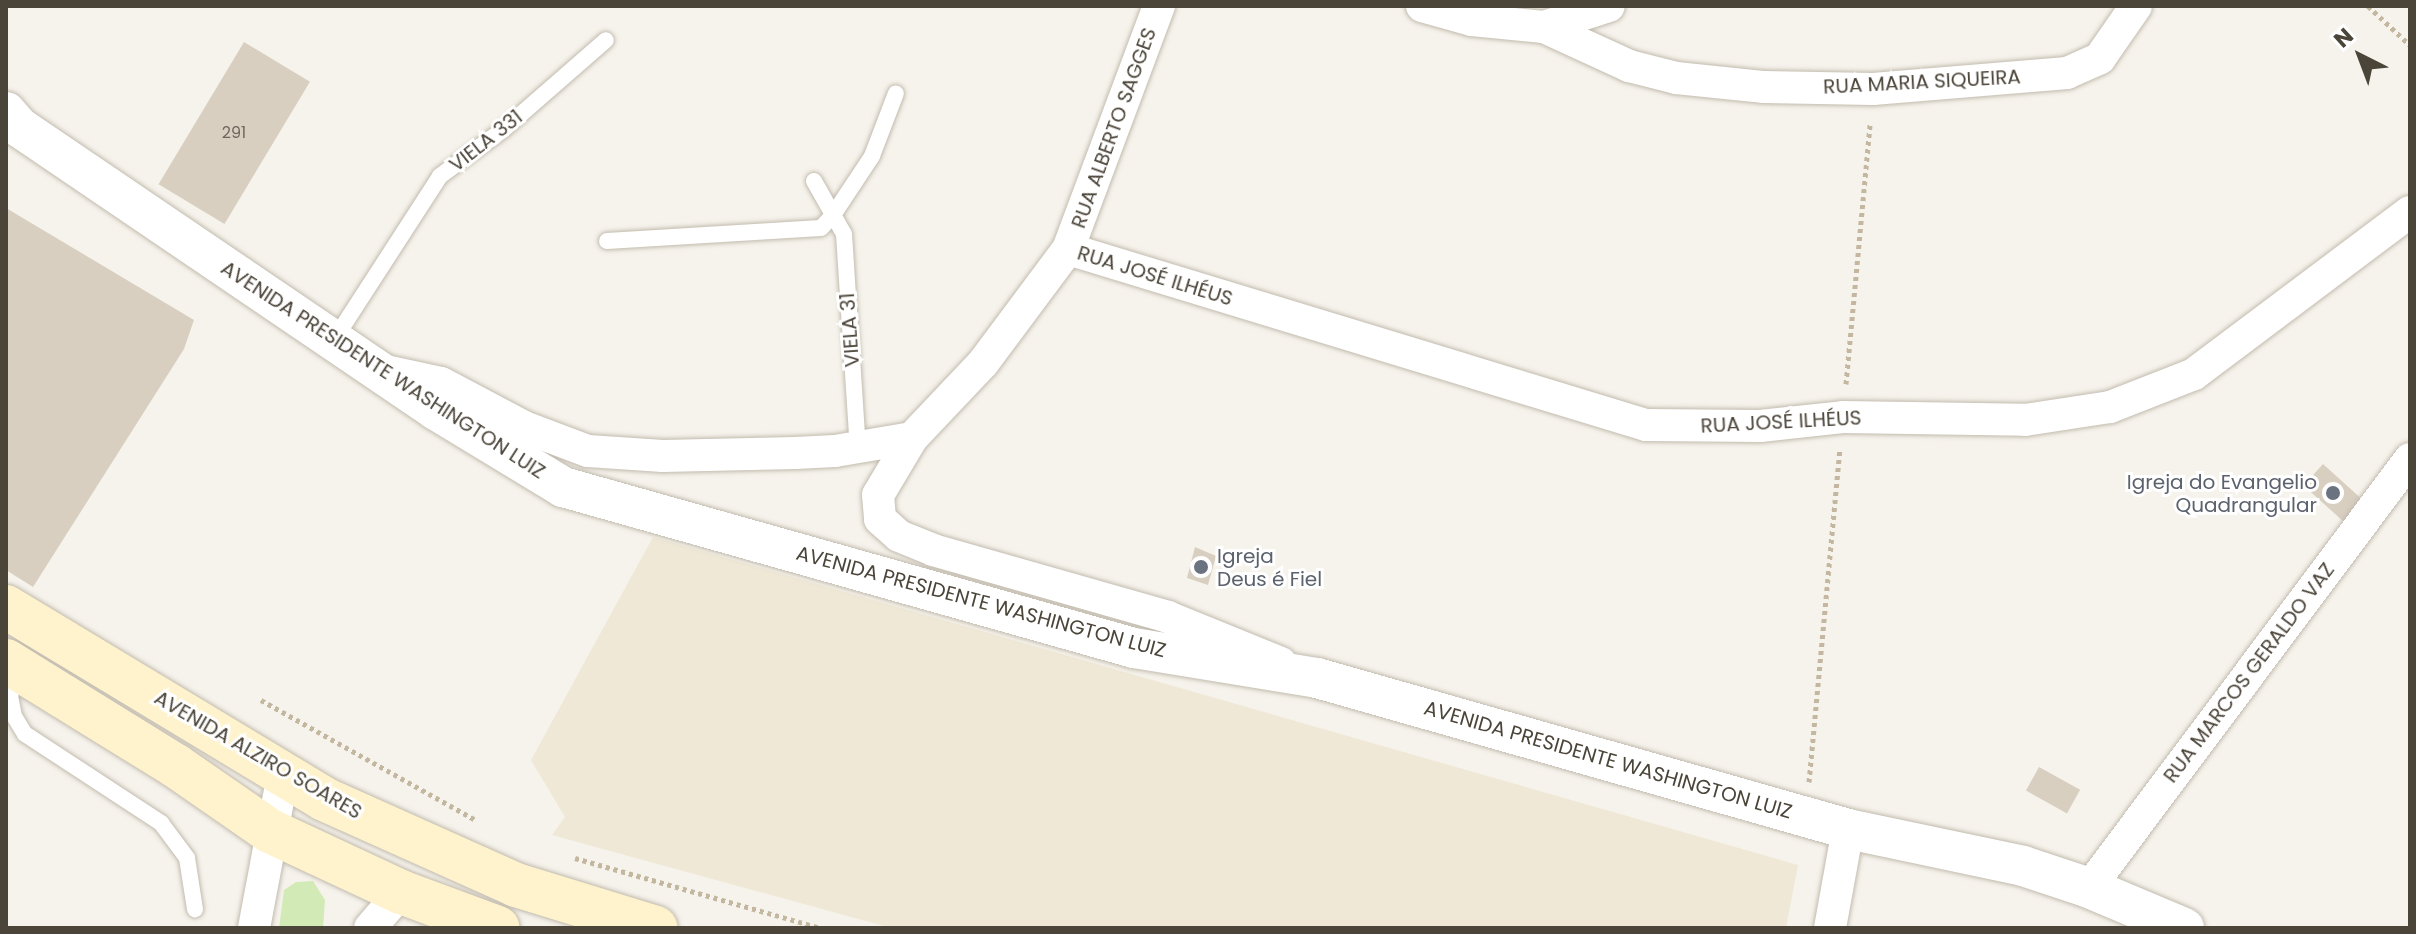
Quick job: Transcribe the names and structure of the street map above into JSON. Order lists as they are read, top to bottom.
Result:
{
  "streets": {
    "main road": ["AVENIDA ALZIRO SOARES"],
    "street": [
      "RUA MARIA SIQUEIRA",
      "RUA ALBERTO SAGGES",
      "RUA JOSÉ ILHÉUS",
      "AVENIDA PRESIDENTE WASHINGTON LUIZ",
      "RUA MARCOS GERALDO VAZ"
    ],
    "lane": ["VIELA 331", "VIELA 31"]
  },
  "crossings": [
    ["RUA ALBERTO SAGGES", "RUA JOSÉ ILHÉUS"],
    ["RUA ALBERTO SAGGES", "AVENIDA PRESIDENTE WASHINGTON LUIZ"],
    ["VIELA 331", "AVENIDA PRESIDENTE WASHINGTON LUIZ"],
    ["AVENIDA PRESIDENTE WASHINGTON LUIZ", "RUA MARCOS GERALDO VAZ"]
  ],
  "places": ["Igreja do Evangelio Quadrangular", "Igreja Deus é Fiel"],
  "house_numbers": ["291"],
  "north": "top left"
}
